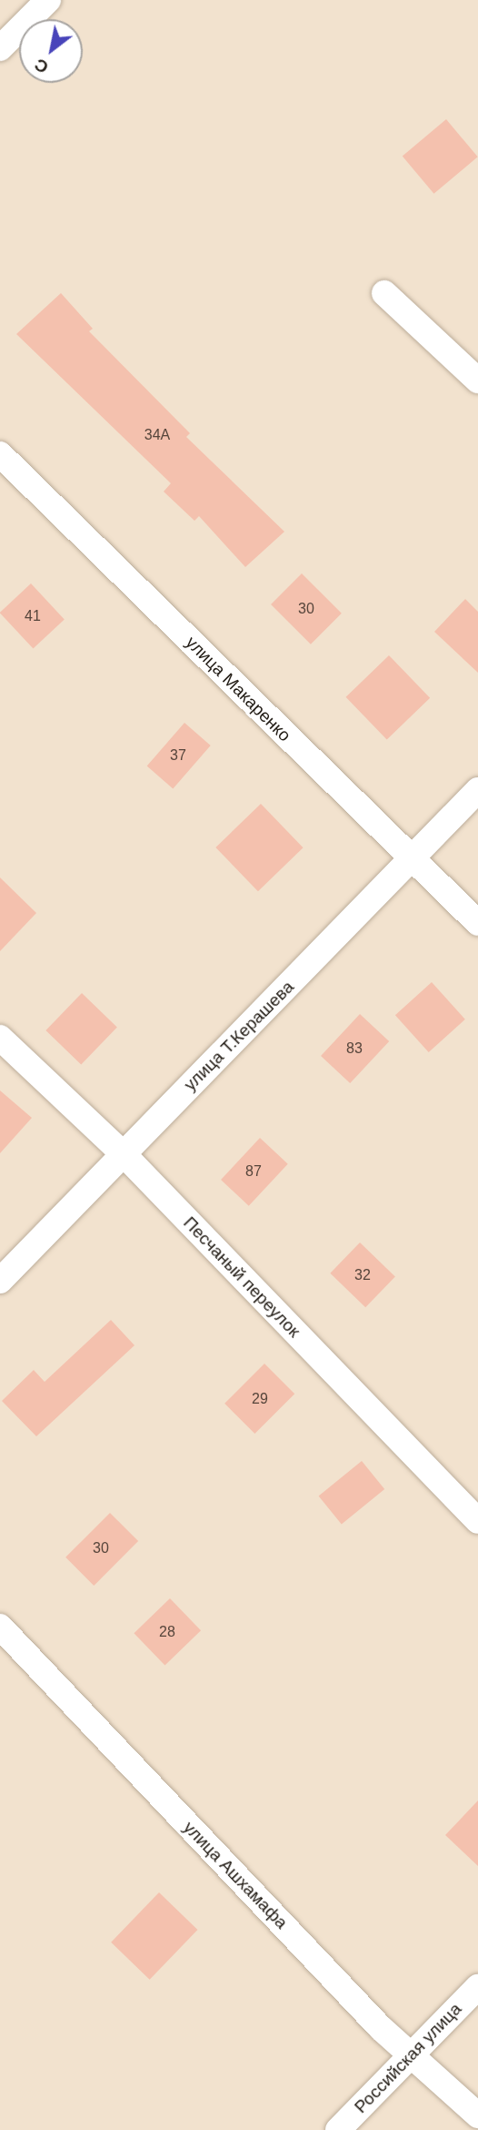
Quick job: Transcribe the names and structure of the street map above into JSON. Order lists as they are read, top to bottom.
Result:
{
  "streets": {
    "street": [
      "улица Макаренко",
      "улица Т.Керашева",
      "Песчаный переулок",
      "улица Ашхамафа",
      "Российская улица"
    ]
  },
  "crossings": [
    ["улица Макаренко", "улица Т.Керашева"],
    ["улица Т.Керашева", "Песчаный переулок"],
    ["улица Ашхамафа", "Российская улица"]
  ],
  "house_numbers": [
    "34А",
    "30",
    "41",
    "37",
    "83",
    "87",
    "32",
    "29",
    "30",
    "28"
  ],
  "north": "bottom left"
}
